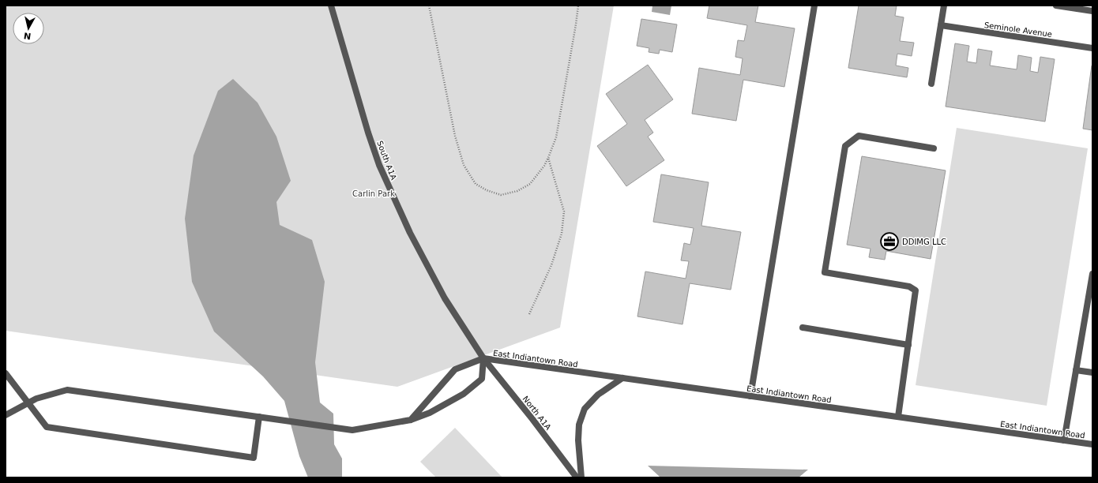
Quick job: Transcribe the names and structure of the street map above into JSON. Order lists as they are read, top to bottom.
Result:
{
  "streets": {
    "street": [
      "Seminole Avenue",
      "South A1A",
      "East Indiantown Road",
      "North A1A"
    ]
  },
  "crossings": [
    ["South A1A", "East Indiantown Road"],
    ["South A1A", "North A1A"],
    ["East Indiantown Road", "North A1A"]
  ],
  "parks": ["Carlin Park"],
  "places": {
    "office": ["DDIMG LLC"]
  },
  "north": "bottom"
}
